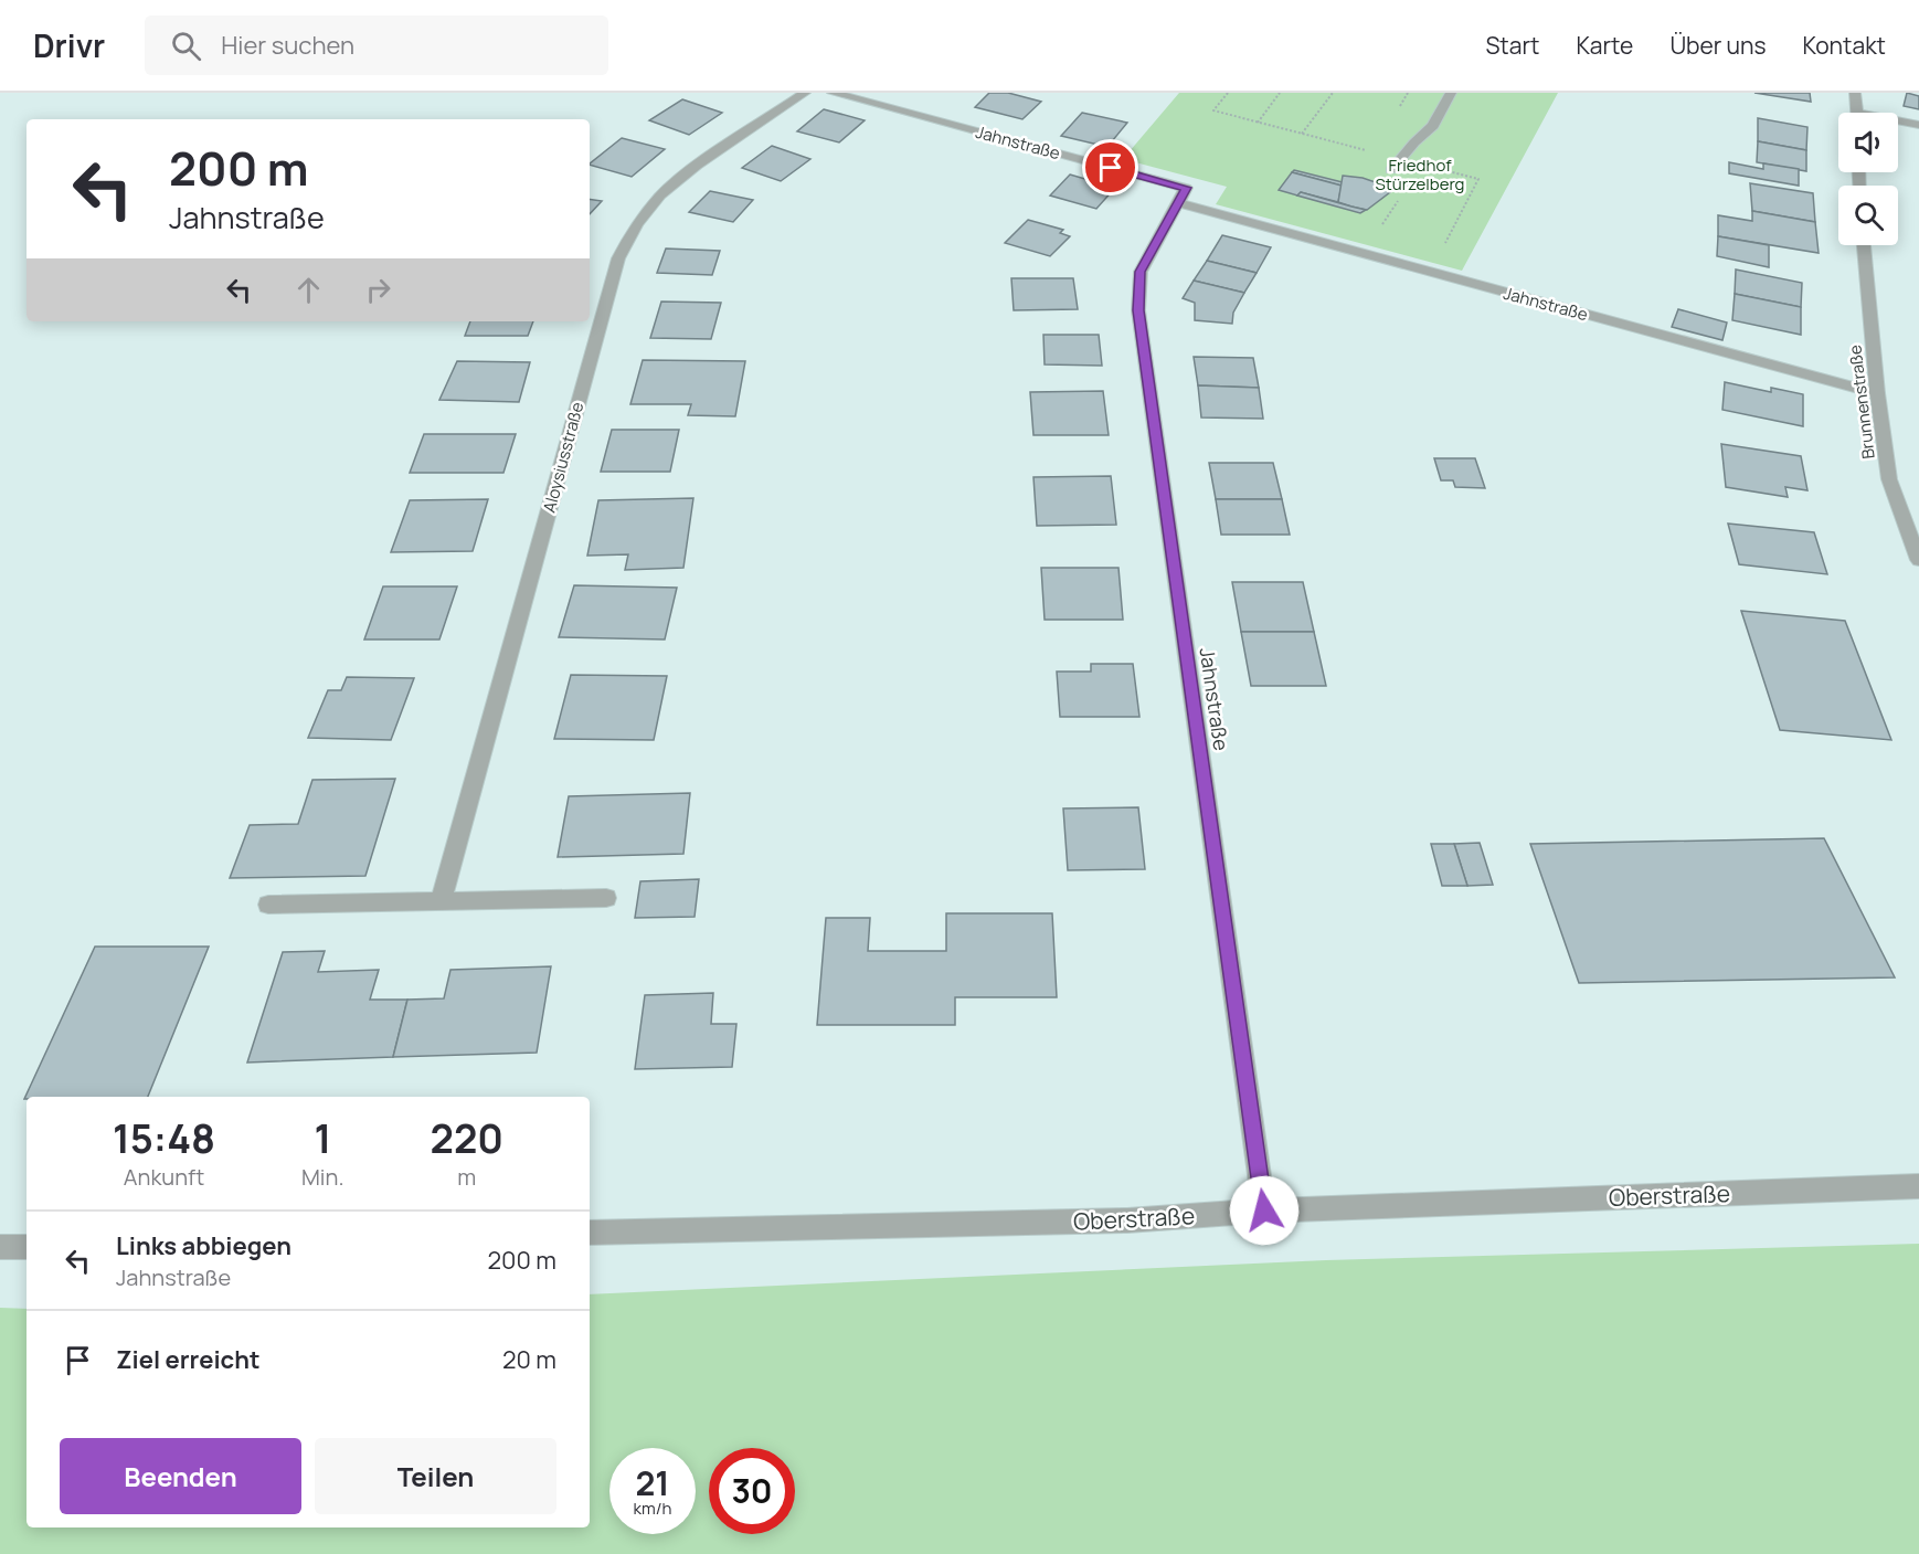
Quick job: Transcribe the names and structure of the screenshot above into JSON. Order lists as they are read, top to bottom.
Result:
{
  "streets": {
    "street": [
      "Jahnstraße",
      "Brunnenstraße",
      "Aloysiusstraße",
      "Oberstraße"
    ]
  },
  "crossings": [
    ["Jahnstraße", "Brunnenstraße"],
    ["Jahnstraße", "Oberstraße"]
  ],
  "parks": ["Friedhof Stürzelberg"],
  "page": {
    "header": "Drivr",
    "search": "Hier suchen",
    "nav": [
      "Start",
      "Karte",
      "Über uns",
      "Kontakt"
    ],
    "turn": ["200 m", "Jahnstraße"],
    "eta": [
      "15:48",
      "Ankunft",
      "1",
      "Min.",
      "220",
      "m"
    ],
    "list": [
      {
        "name": "Links abbiegen",
        "note": "Jahnstraße",
        "value": "200 m"
      },
      {
        "name": "Ziel erreicht",
        "value": "20 m"
      }
    ],
    "buttons": ["Beenden", "Teilen"],
    "speed": "21 km/h",
    "limit": "30"
  }
}
